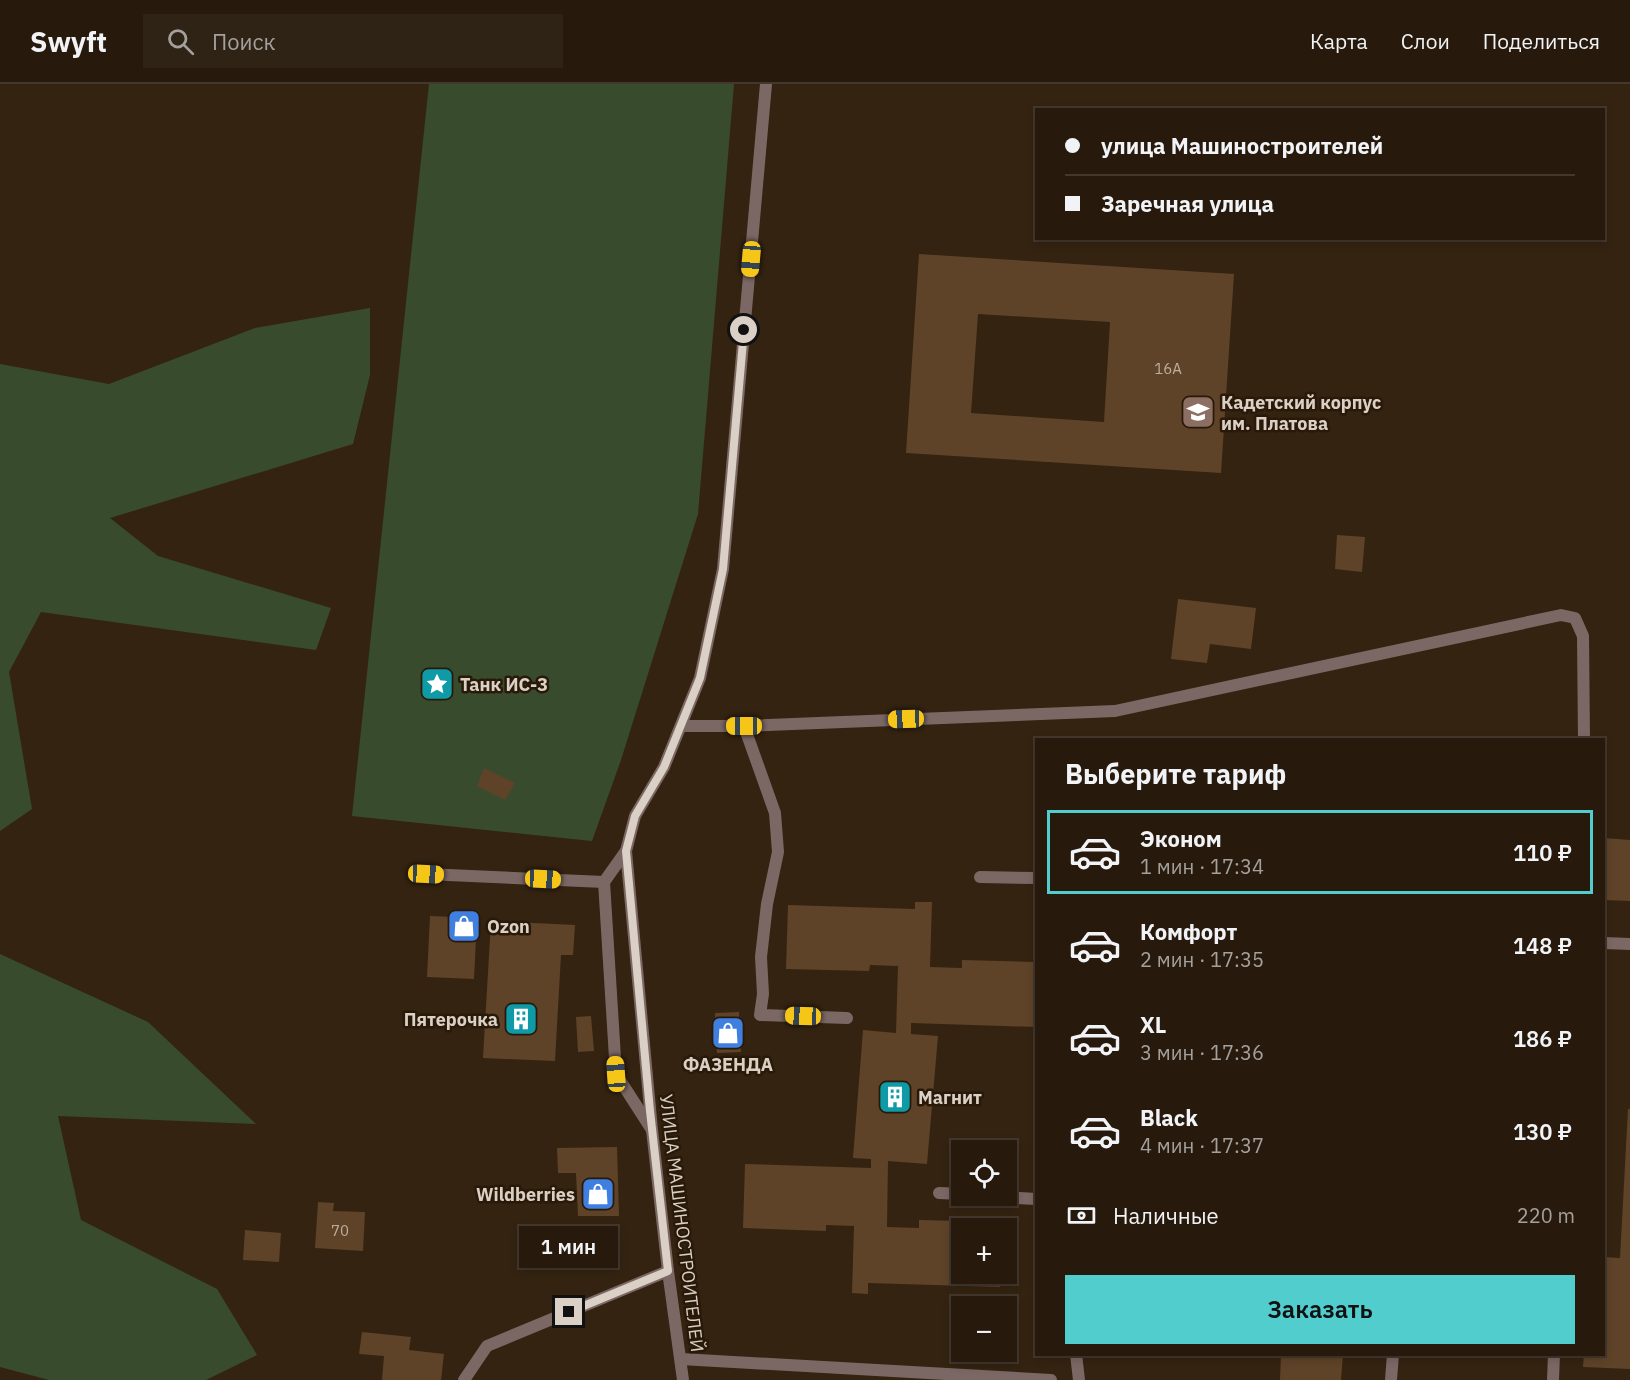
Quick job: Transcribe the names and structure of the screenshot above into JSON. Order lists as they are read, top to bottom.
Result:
{
  "streets": {
    "street": ["УЛИЦА МАШИНОСТРОИТЕЛЕЙ"]
  },
  "places": {
    "school or university": ["Кадетский корпус им. Платова"],
    "place": ["Танк ИС-3"],
    "shop": ["Ozon", "ФАЗЕНДА", "Wildberries"],
    "building": ["Пятерочка", "Магнит"]
  },
  "house_numbers": ["16А", "70"],
  "page": {
    "header": "Swyft",
    "search": "Поиск",
    "nav": ["Карта", "Слои", "Поделиться"],
    "banner": ["улица Машиностроителей", "Заречная улица"],
    "heading": "Выберите тариф",
    "list": [
      {
        "name": "Эконом",
        "note": "1 мин · 17:34",
        "value": "110 ₽"
      },
      {
        "name": "Комфорт",
        "note": "2 мин · 17:35",
        "value": "148 ₽"
      },
      {
        "name": "XL",
        "note": "3 мин · 17:36",
        "value": "186 ₽"
      },
      {
        "name": "Black",
        "note": "4 мин · 17:37",
        "value": "130 ₽"
      }
    ],
    "map_buttons": ["+", "−"],
    "pay": ["Наличные", "220 m"],
    "bubble": "1 мин",
    "buttons": "Заказать"
  }
}
